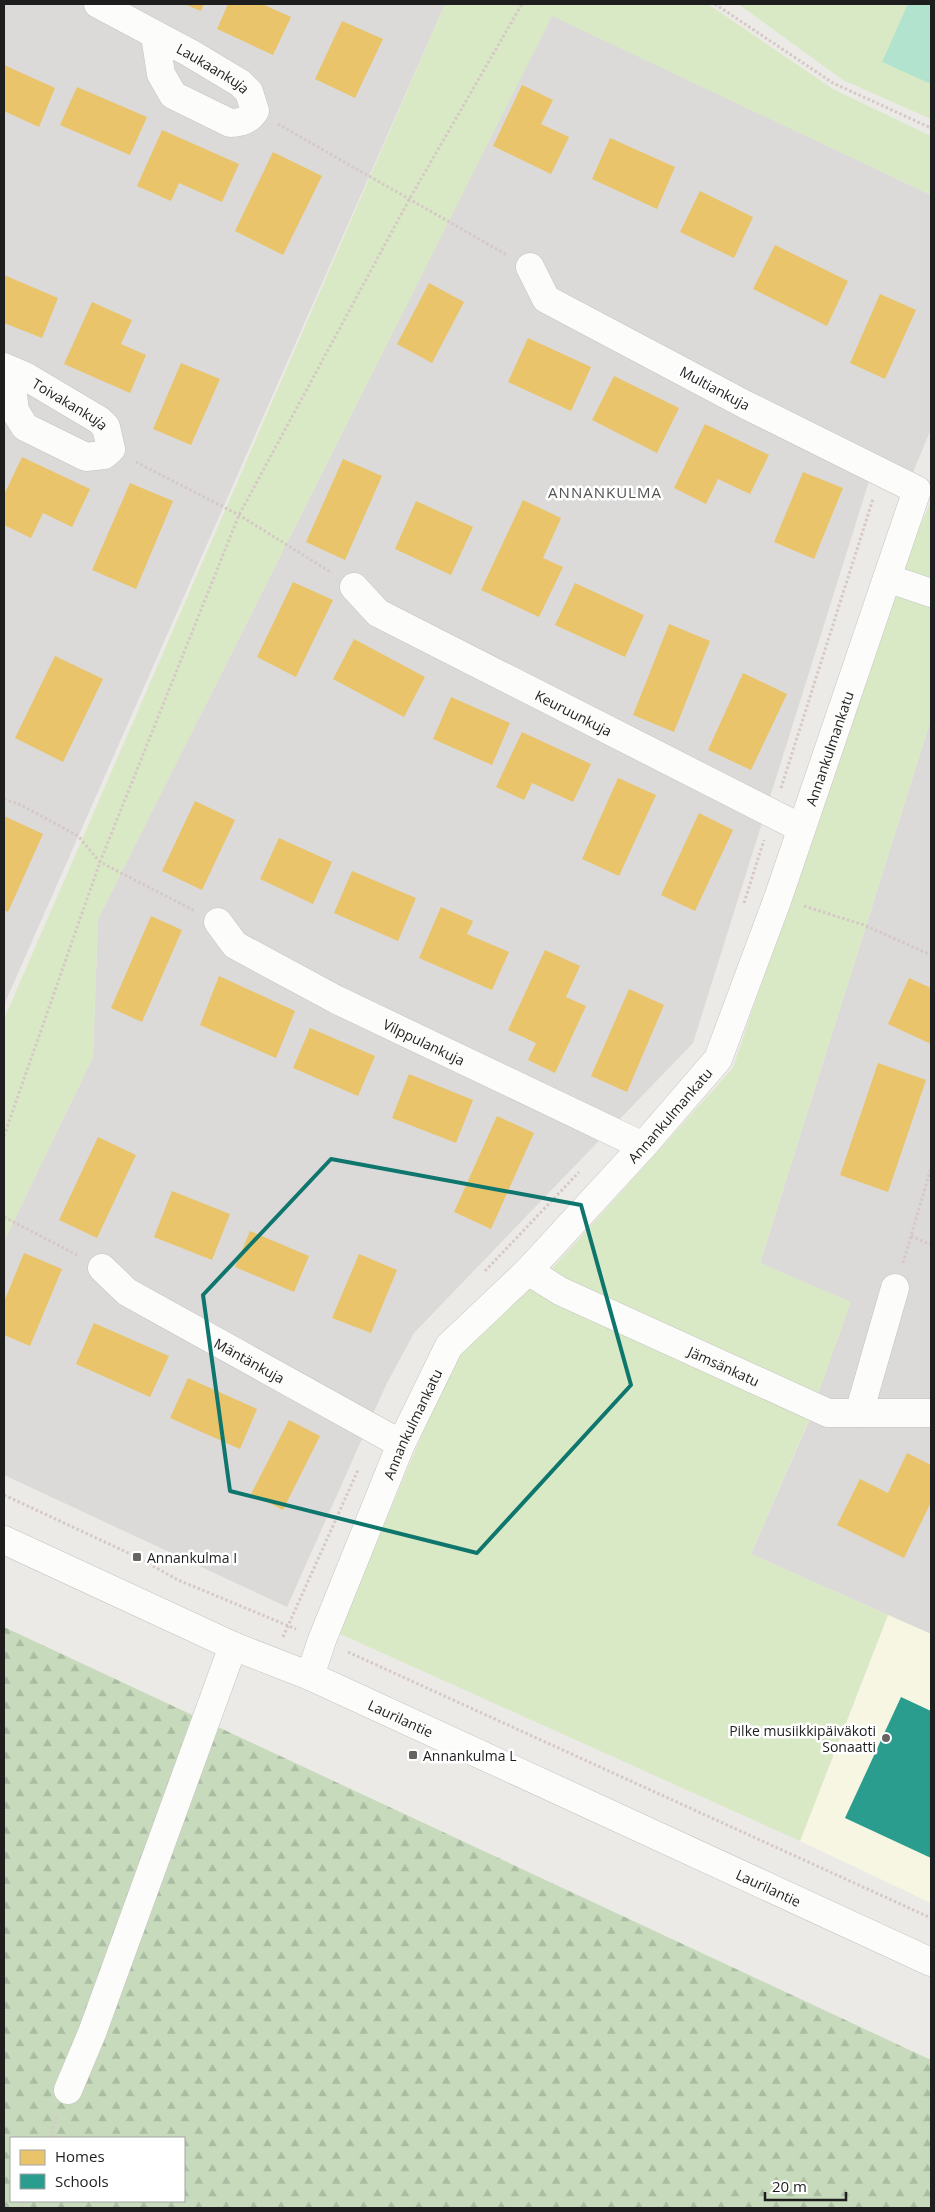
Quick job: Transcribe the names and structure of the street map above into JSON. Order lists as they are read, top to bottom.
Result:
{
  "streets": {
    "street": [
      "Laukaankuja",
      "Multiankuja",
      "Toivakankuja",
      "Keuruunkuja",
      "Annankulmankatu",
      "Vilppulankuja",
      "Mäntänkuja",
      "Jämsänkatu",
      "Laurilantie"
    ]
  },
  "crossings": [
    ["Multiankuja", "Annankulmankatu"],
    ["Keuruunkuja", "Annankulmankatu"],
    ["Annankulmankatu", "Vilppulankuja"],
    ["Annankulmankatu", "Mäntänkuja"],
    ["Annankulmankatu", "Jämsänkatu"],
    ["Annankulmankatu", "Laurilantie"]
  ],
  "districts": ["ANNANKULMA"],
  "places": {
    "transit": ["Annankulma I", "Annankulma L"],
    "other": ["Pilke musiikkipäiväkoti Sonaatti"]
  },
  "legend": ["Homes", "Schools"],
  "scale_bar": "20 m"
}
